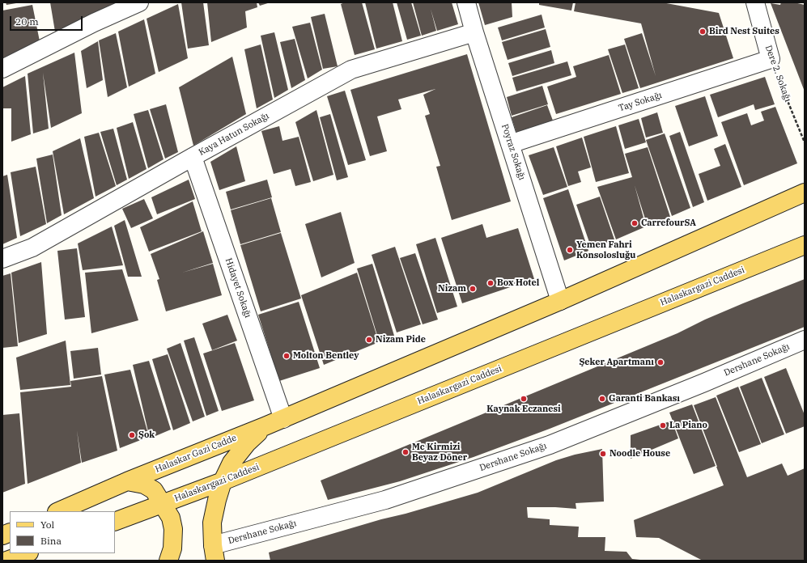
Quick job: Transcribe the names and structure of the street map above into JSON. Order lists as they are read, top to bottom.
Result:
{
  "streets": {
    "main road": ["Halaskargazi Caddesi", "Halaskar Gazi Cadde"],
    "street": [
      "Dere 2. Sokağı",
      "Tay Sokağı",
      "Kaya Hatun Sokağı",
      "Poyraz Sokağı",
      "Hidayet Sokağı",
      "Dershane Sokağı"
    ]
  },
  "crossings": [
    ["Dere 2. Sokağı", "Tay Sokağı"],
    ["Tay Sokağı", "Poyraz Sokağı"],
    ["Kaya Hatun Sokağı", "Poyraz Sokağı"],
    ["Kaya Hatun Sokağı", "Hidayet Sokağı"]
  ],
  "places": [
    "Bird Nest Suites",
    "CarrefourSA",
    "Yemen Fahri Konsolosluğu",
    "Box Hotel",
    "Nizam",
    "Nizam Pide",
    "Molton Bentley",
    "Şeker Apartmanı",
    "Kaynak Eczanesi",
    "Garanti Bankası",
    "La Piano",
    "Şok",
    "Mc Kirmizi Beyaz Dōner",
    "Noodle House"
  ],
  "legend": ["Yol", "Bina"],
  "scale_bar": "20 m"
}
